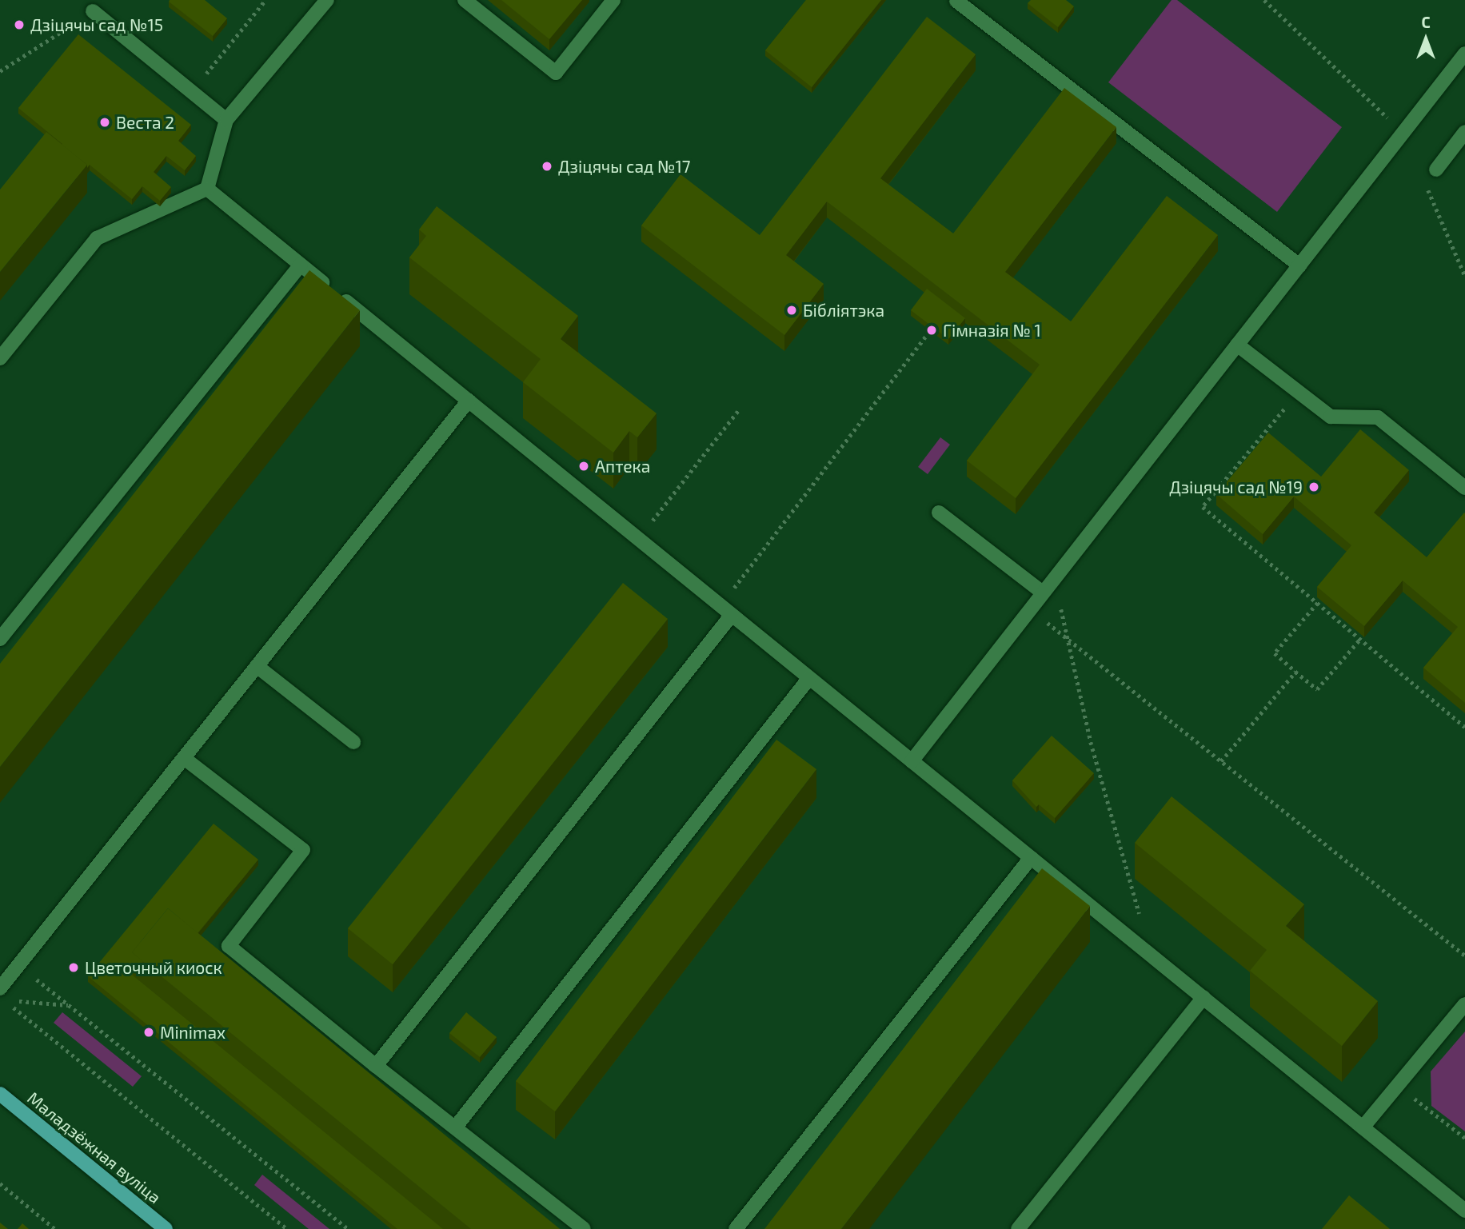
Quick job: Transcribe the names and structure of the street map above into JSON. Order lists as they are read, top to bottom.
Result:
{
  "streets": {
    "main road": ["Маладзёжная вуліца"]
  },
  "places": [
    "Дзіцячы сад №15",
    "Веста 2",
    "Дзіцячы сад №17",
    "Бібліятэка",
    "Гімназія № 1",
    "Аптека",
    "Дзіцячы сад №19",
    "Цветочный киоск",
    "Minimax"
  ],
  "north": "top"
}
